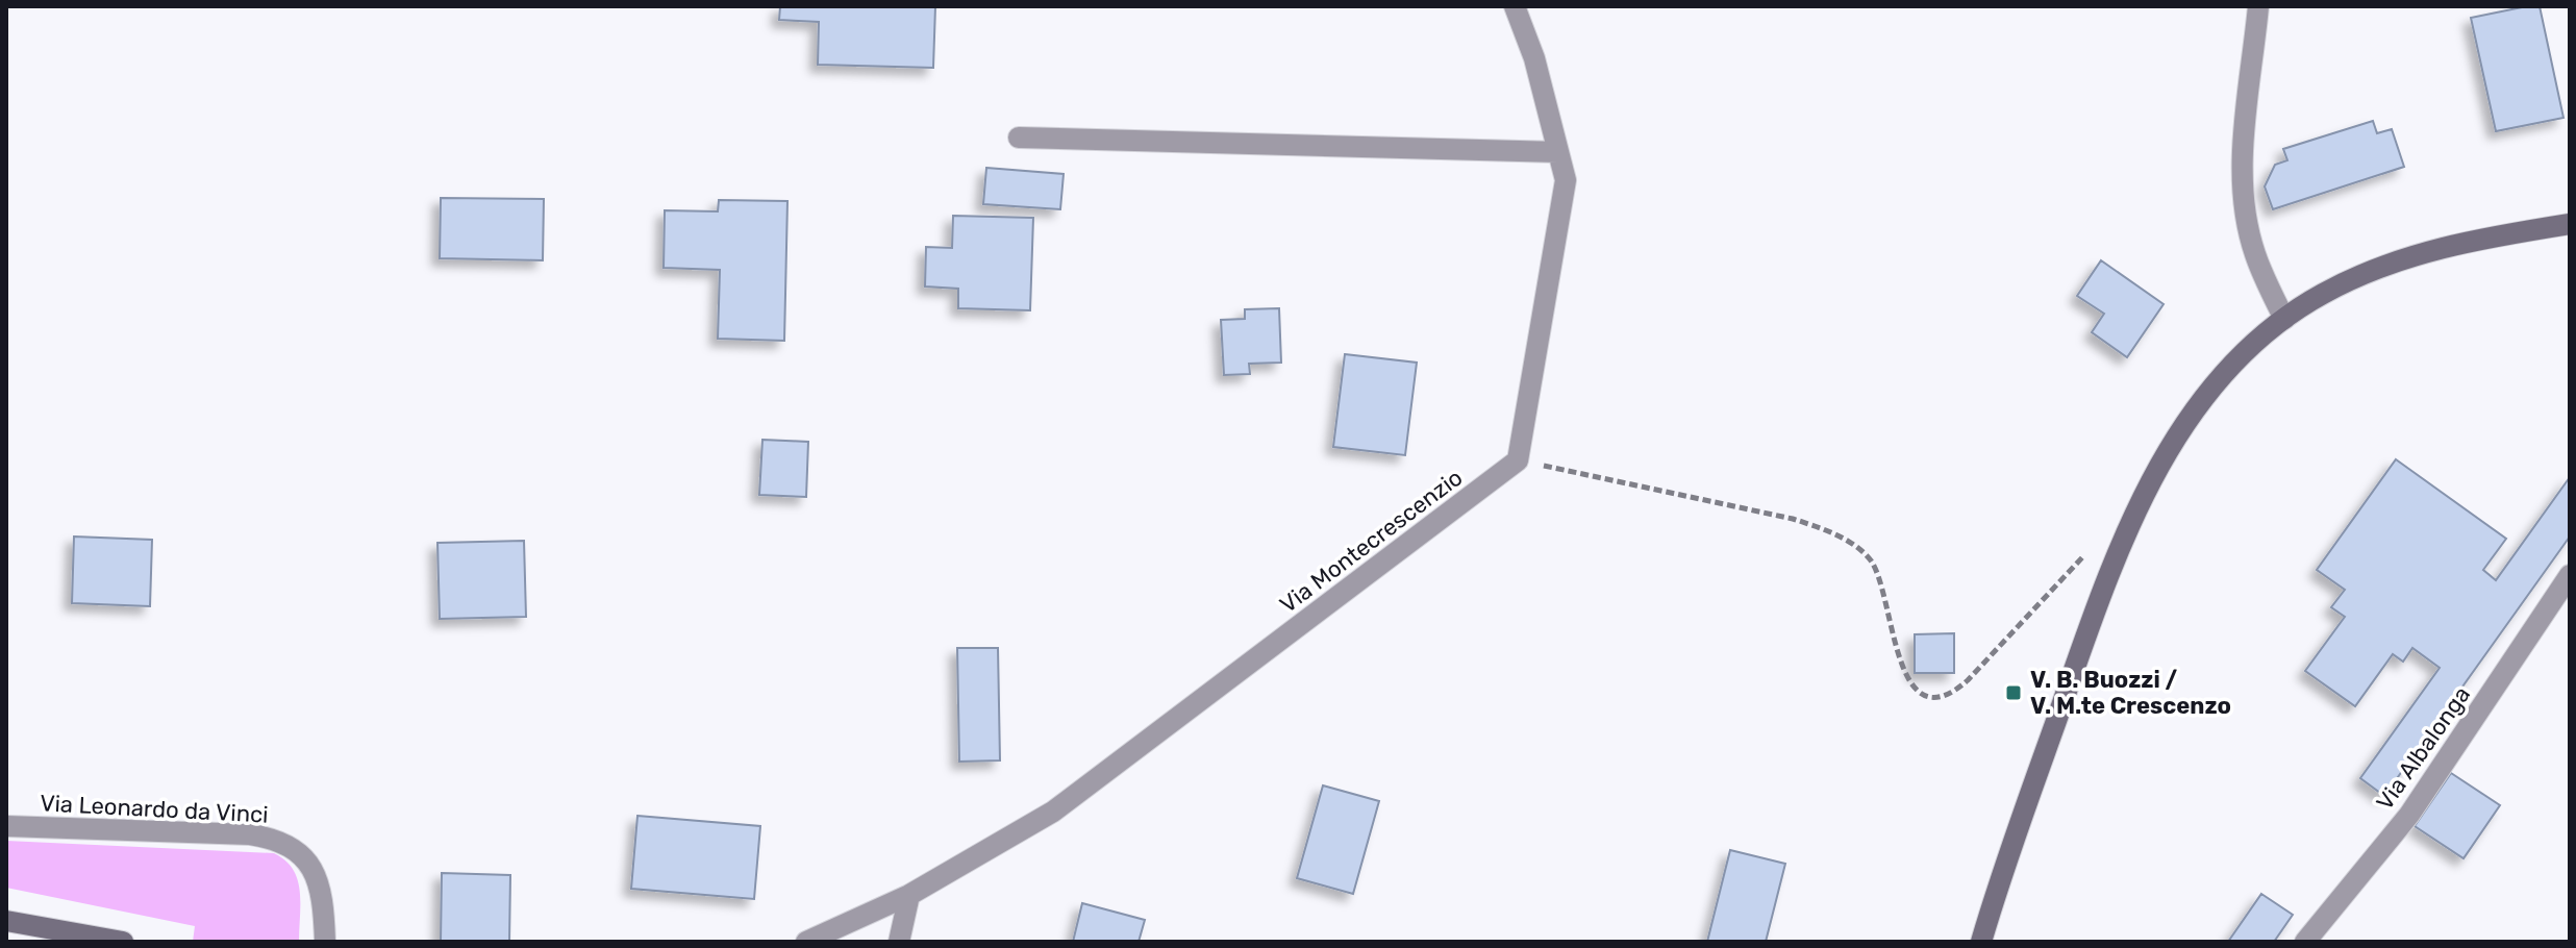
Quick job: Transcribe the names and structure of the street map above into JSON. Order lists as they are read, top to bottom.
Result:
{
  "streets": {
    "street": ["Via Montecrescenzio", "Via Albalonga", "Via Leonardo da Vinci"]
  },
  "places": {
    "transit": ["V. B. Buozzi / V. M.te Crescenzo"]
  }
}
